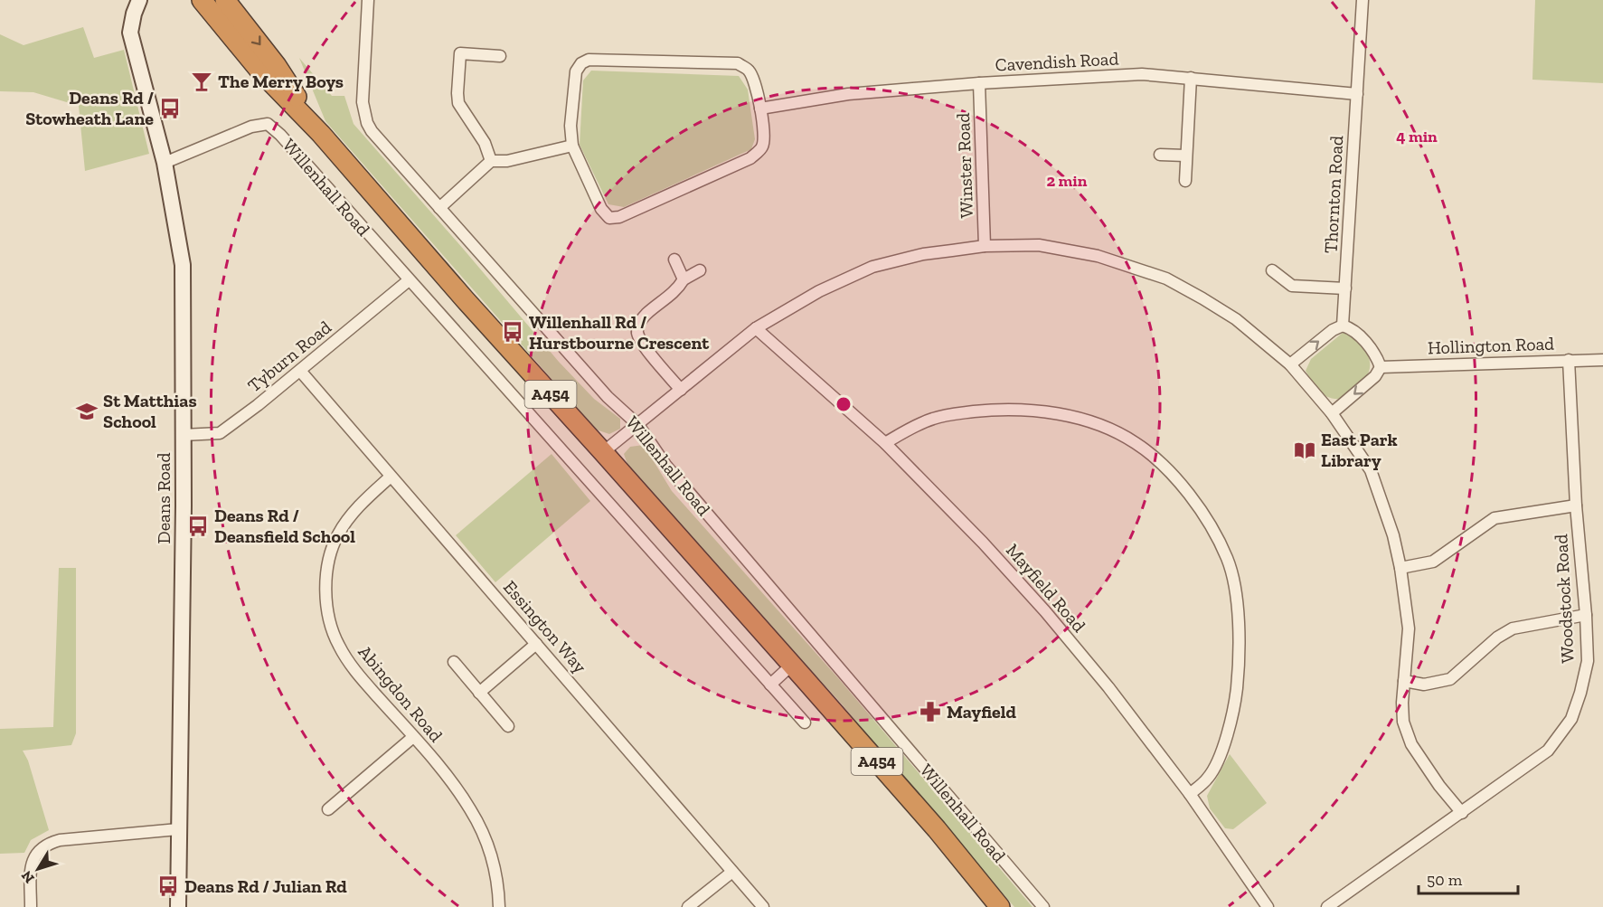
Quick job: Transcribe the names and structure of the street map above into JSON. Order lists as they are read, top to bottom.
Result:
{
  "streets": {
    "highway": ["Willenhall Road", "A454"],
    "street": [
      "Cavendish Road",
      "Winster Road",
      "Thornton Road",
      "Hollington Road",
      "Tyburn Road",
      "Deans Road",
      "Mayfield Road",
      "Woodstock Road",
      "Essington Way",
      "Abingdon Road"
    ]
  },
  "crossings": [
    ["Cavendish Road", "Winster Road"],
    ["Cavendish Road", "Thornton Road"],
    ["Willenhall Road", "Tyburn Road"],
    ["Willenhall Road", "Deans Road"],
    ["Hollington Road", "Woodstock Road"],
    ["Tyburn Road", "Deans Road"],
    ["Tyburn Road", "Essington Way"],
    ["Essington Way", "Abingdon Road"]
  ],
  "places": {
    "bar": ["The Merry Boys"],
    "bus stop": [
      "Deans Rd / Stowheath Lane",
      "Willenhall Rd / Hurstbourne Crescent",
      "Deans Rd / Deansfield School",
      "Deans Rd / Julian Rd"
    ],
    "school or university": ["St Matthias School"],
    "library": ["East Park Library"],
    "pharmacy": ["Mayfield"]
  },
  "scale_bar": "50 m",
  "north": "bottom left",
  "rings": ["4 min", "2 min"]
}
